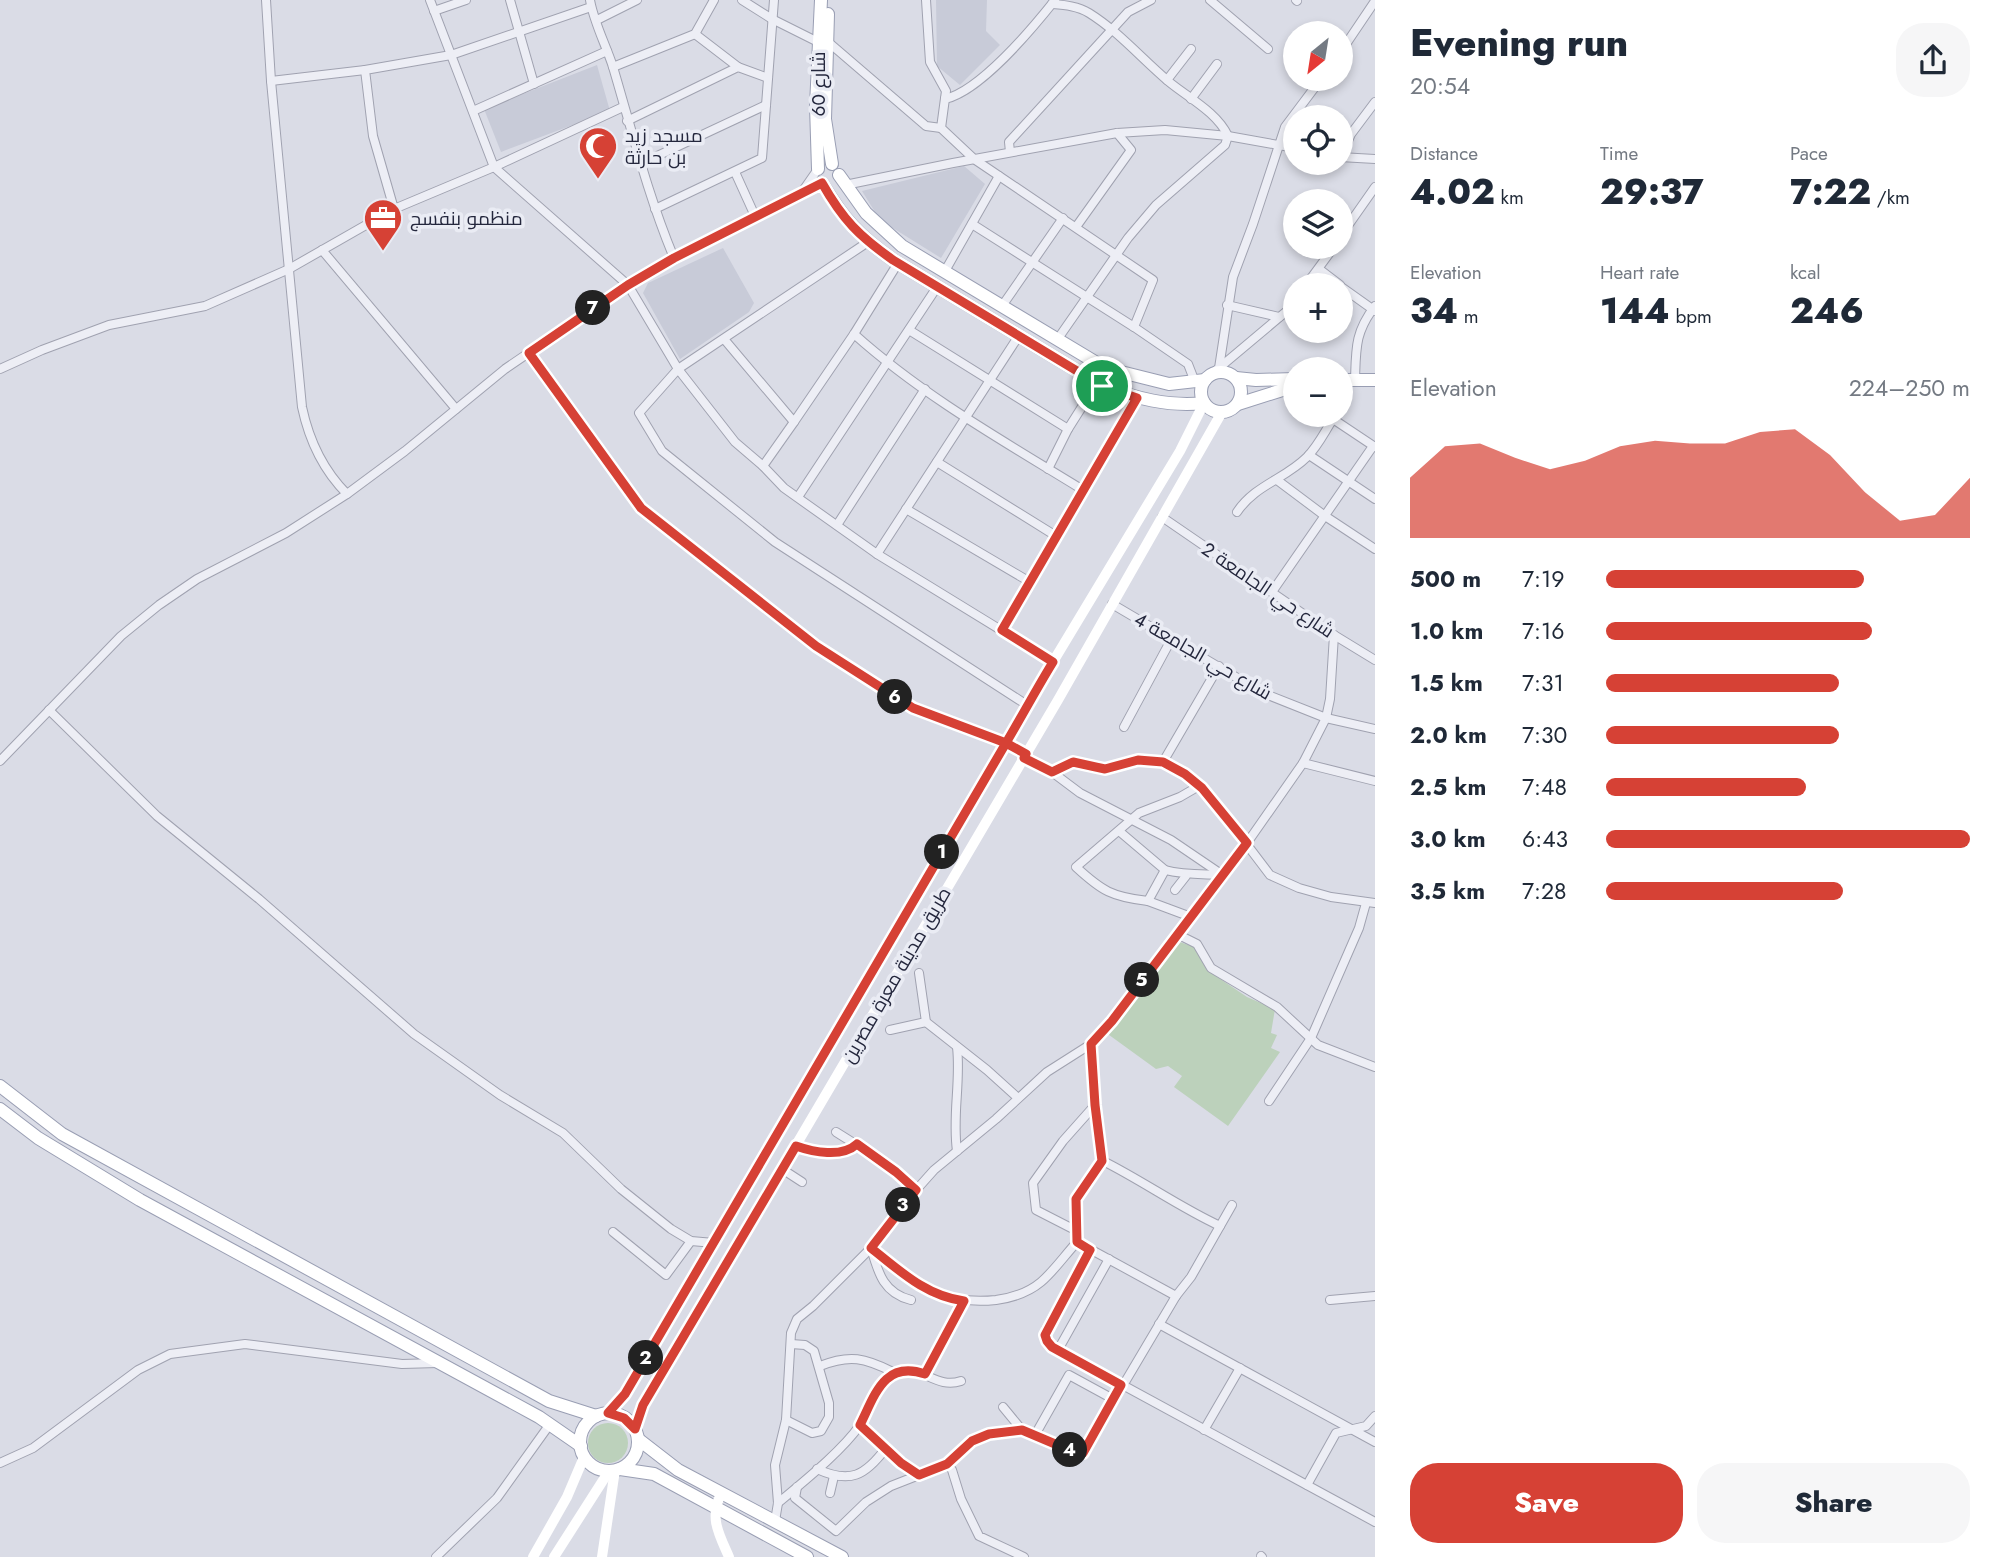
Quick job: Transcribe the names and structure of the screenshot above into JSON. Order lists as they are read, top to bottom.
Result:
{
  "streets": {
    "main road": ["شارع 60", "طريق مدينة معرة مصرين"],
    "street": ["شارع حي الجامعة 2", "شارع حي الجامعة 4"]
  },
  "crossings": [
    ["شارع 60", "طريق مدينة معرة مصرين"],
    ["شارع حي الجامعة 2", "طريق مدينة معرة مصرين"],
    ["شارع حي الجامعة 4", "طريق مدينة معرة مصرين"]
  ],
  "places": {
    "mosque": ["مسجد زيد بن حارثة"],
    "office": ["منظمو بنفسج"]
  },
  "north": "bottom left",
  "page": {
    "heading": ["Evening run", "20:54"],
    "map_buttons": ["+", "−"],
    "stats": [
      ["Distance", "4.02 km"],
      ["Time", "29:37"],
      ["Pace", "7:22 /km"],
      ["Elevation", "34 m"],
      ["Heart rate", "144 bpm"],
      ["kcal", "246"]
    ],
    "pins": [
      "7",
      "6",
      "1",
      "5",
      "3",
      "2",
      "4"
    ],
    "chart": ["Elevation", "224–250 m"],
    "list": [
      {
        "name": "500 m",
        "note": "7:19"
      },
      {
        "name": "1.0 km",
        "note": "7:16"
      },
      {
        "name": "1.5 km",
        "note": "7:31"
      },
      {
        "name": "2.0 km",
        "note": "7:30"
      },
      {
        "name": "2.5 km",
        "note": "7:48"
      },
      {
        "name": "3.0 km",
        "note": "6:43"
      },
      {
        "name": "3.5 km",
        "note": "7:28"
      }
    ],
    "buttons": ["Save", "Share"]
  }
}
